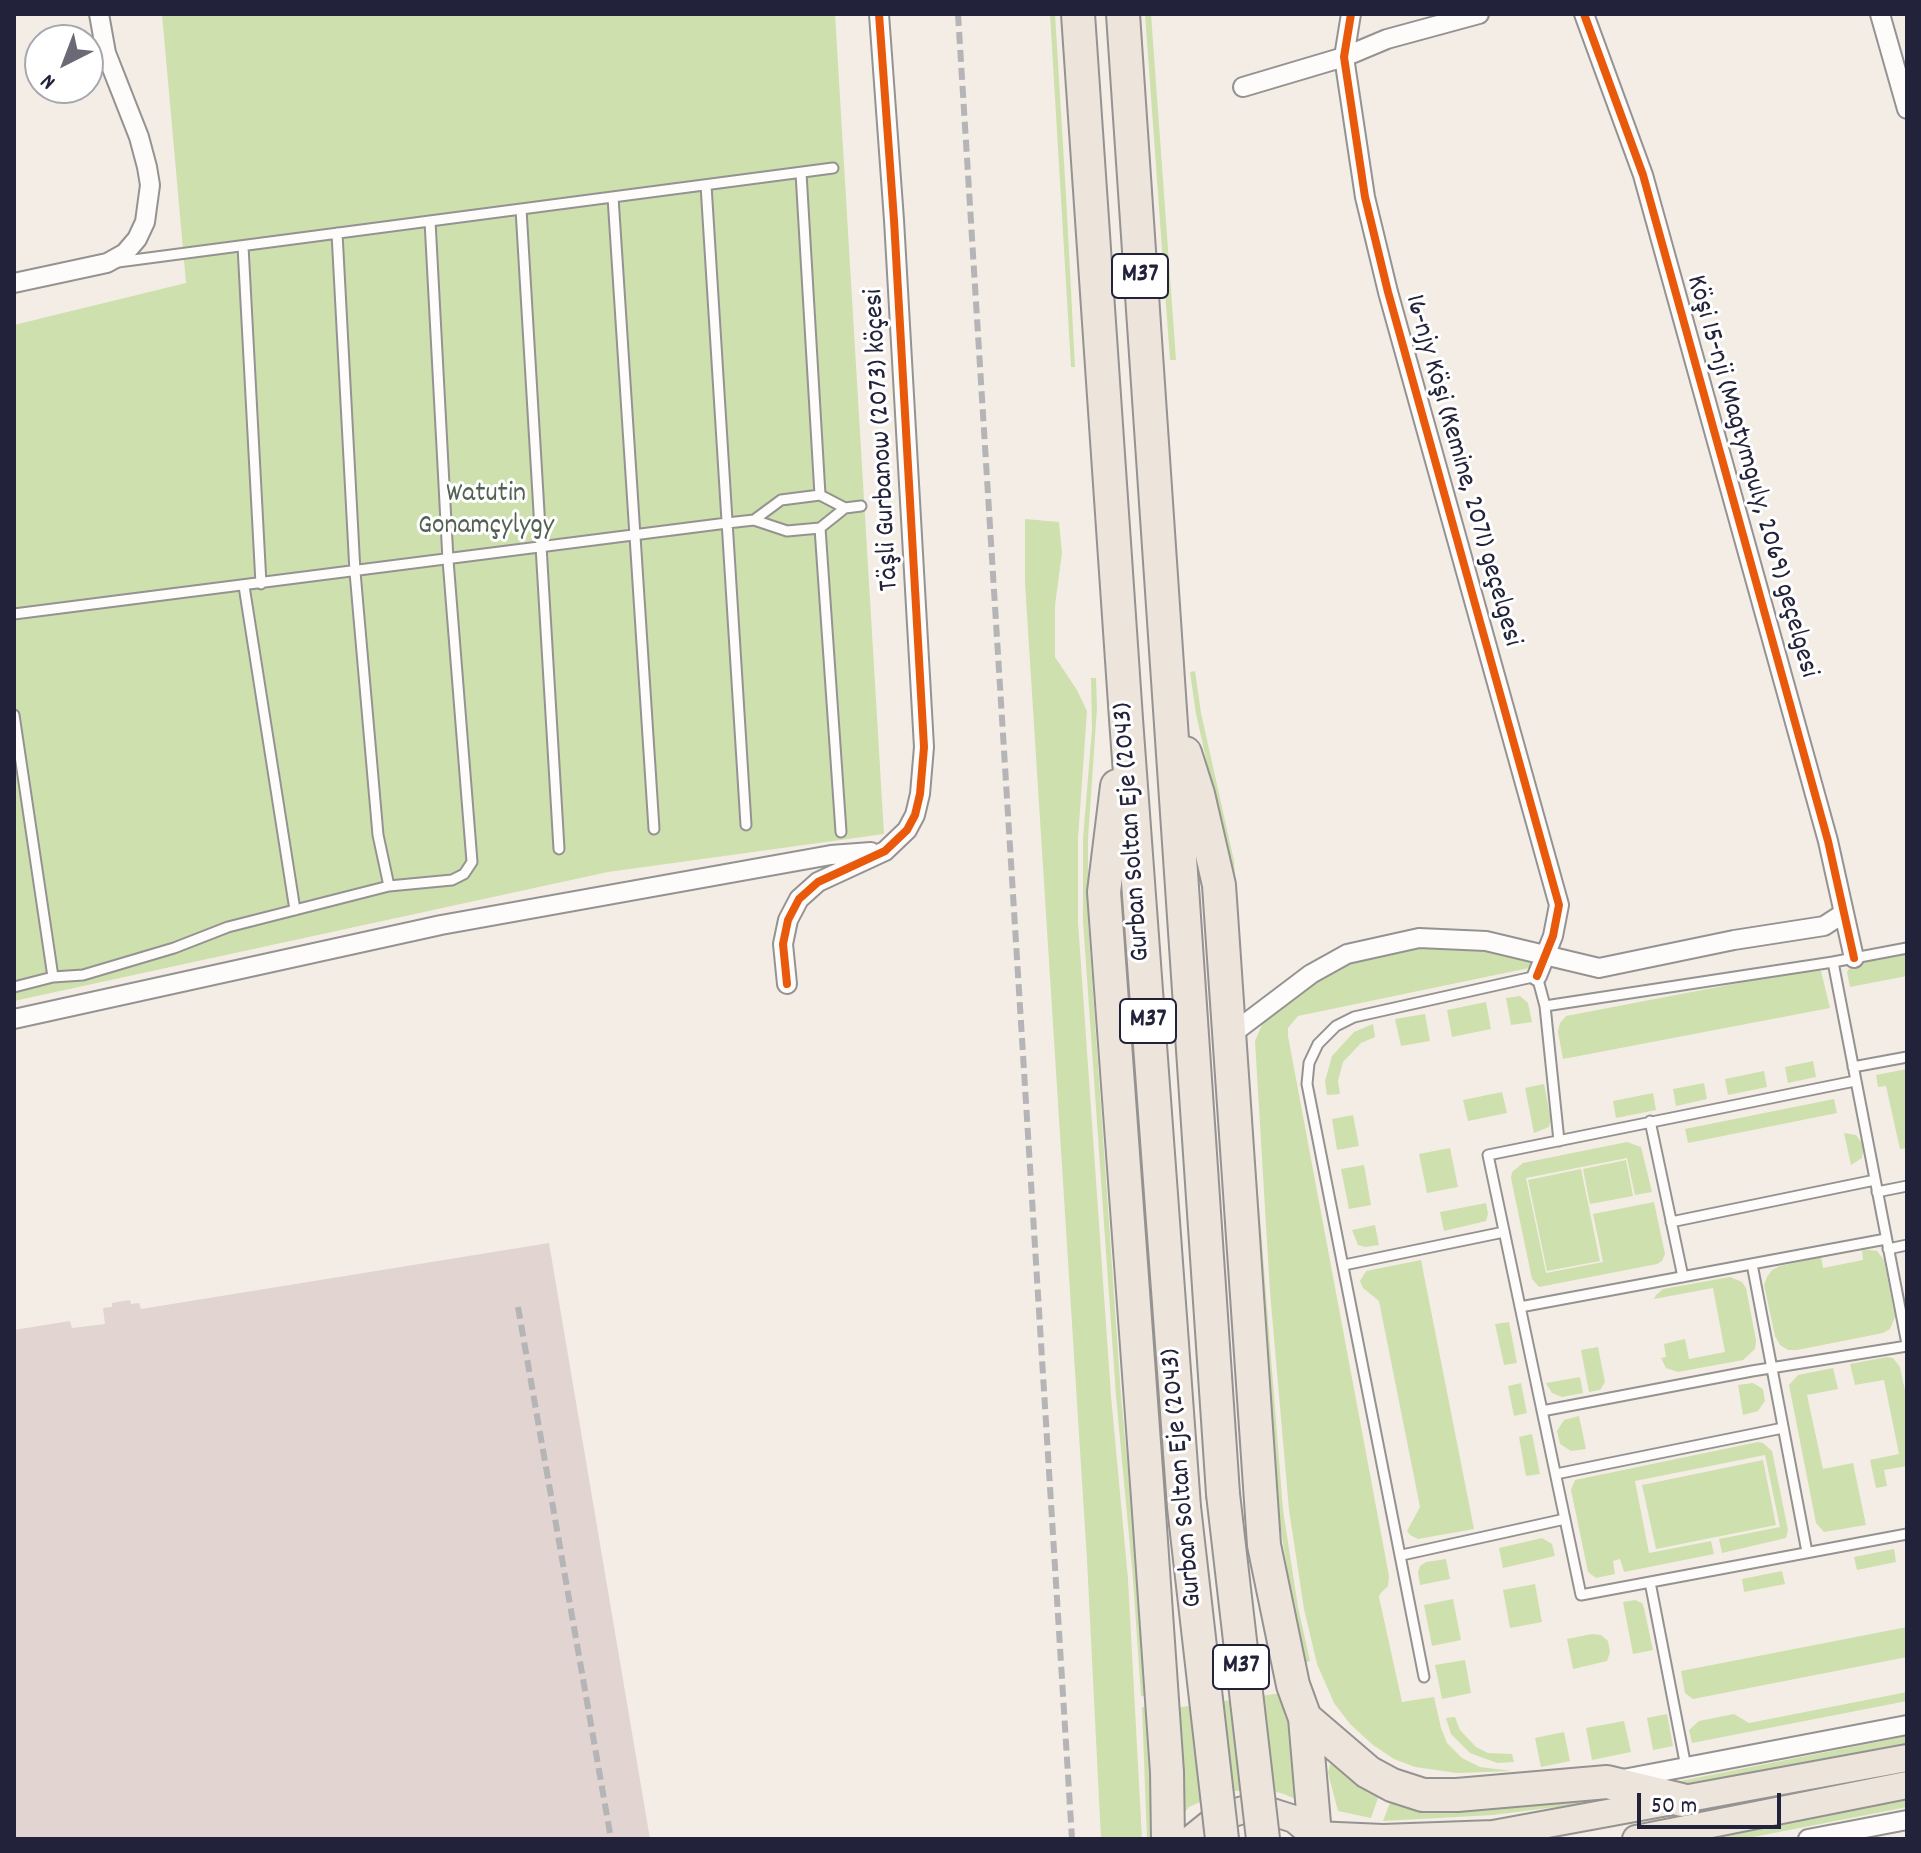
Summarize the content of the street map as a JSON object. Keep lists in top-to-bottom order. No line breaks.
{"streets":{"highway":["M37","Gurban Soltan Eje (2043)"],"street":["Täşli Gurbanow (2073) köçesi","16-njy Köşi (Kemine, 2071) geçelgesi","Köşi 15-nji (Magtymguly, 2069) geçelgesi"]},"parks":["Watutin Gonamçylygy"],"scale_bar":"50 m","north":"bottom left"}
